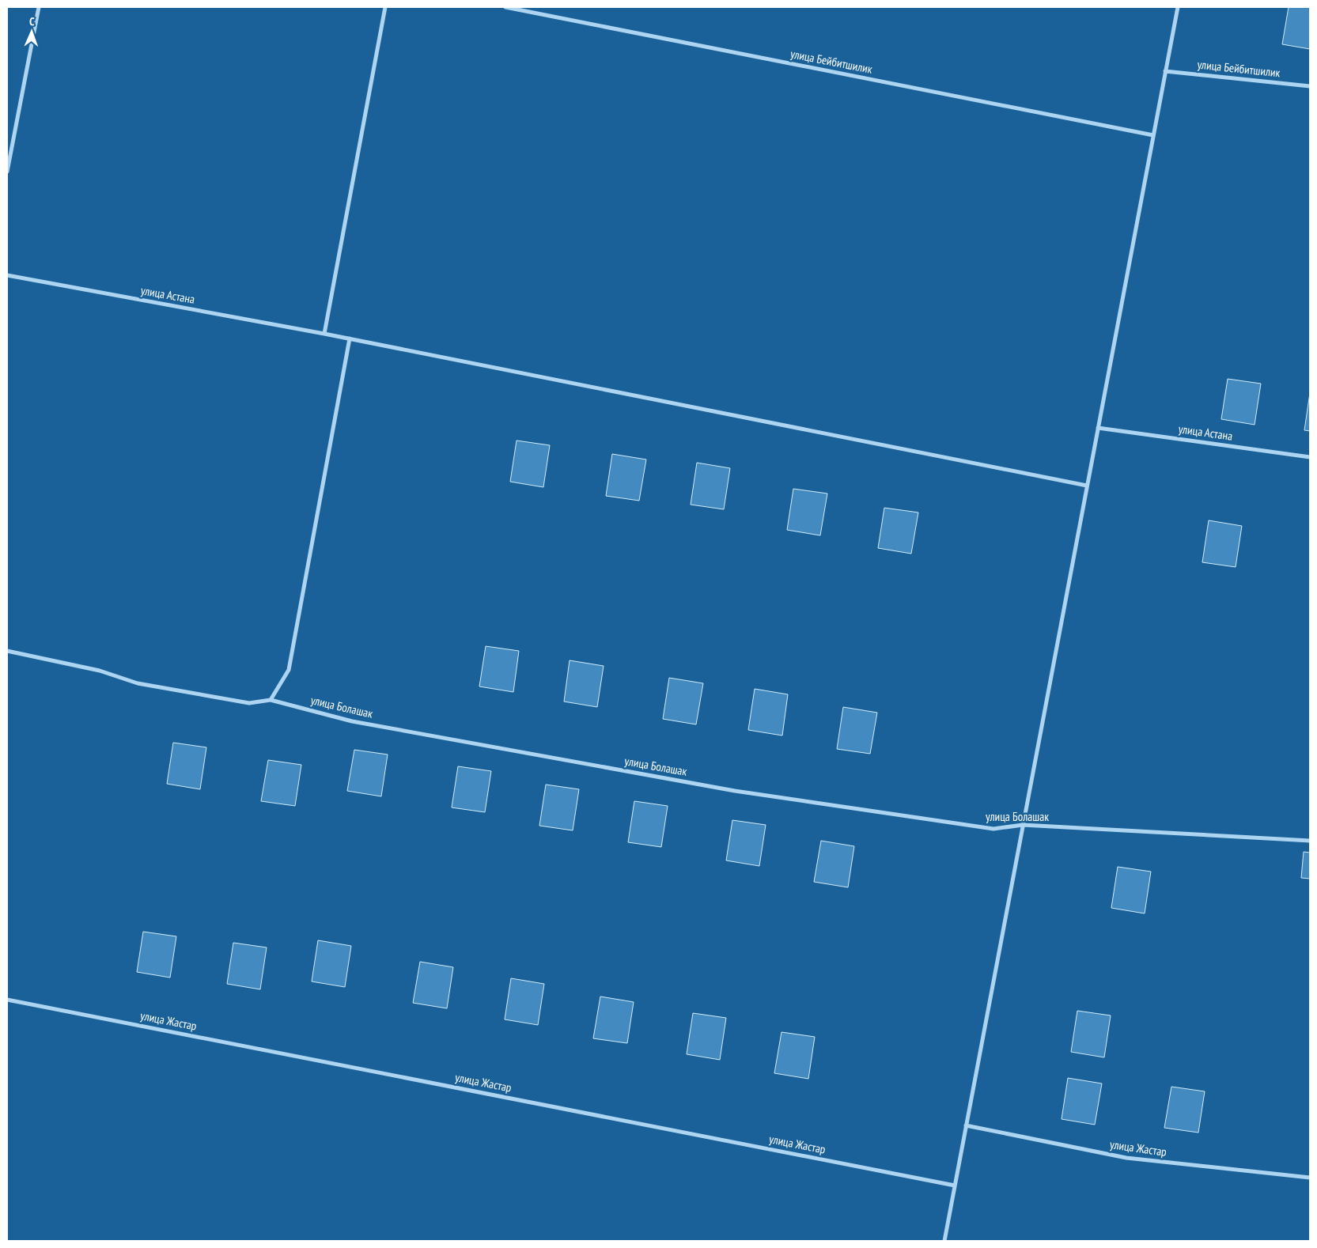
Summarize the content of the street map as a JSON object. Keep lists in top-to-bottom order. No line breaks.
{"streets":{"street":["улица Бейбитшилик","улица Астана","улица Болашак","улица Жастар"]},"north":"top"}
